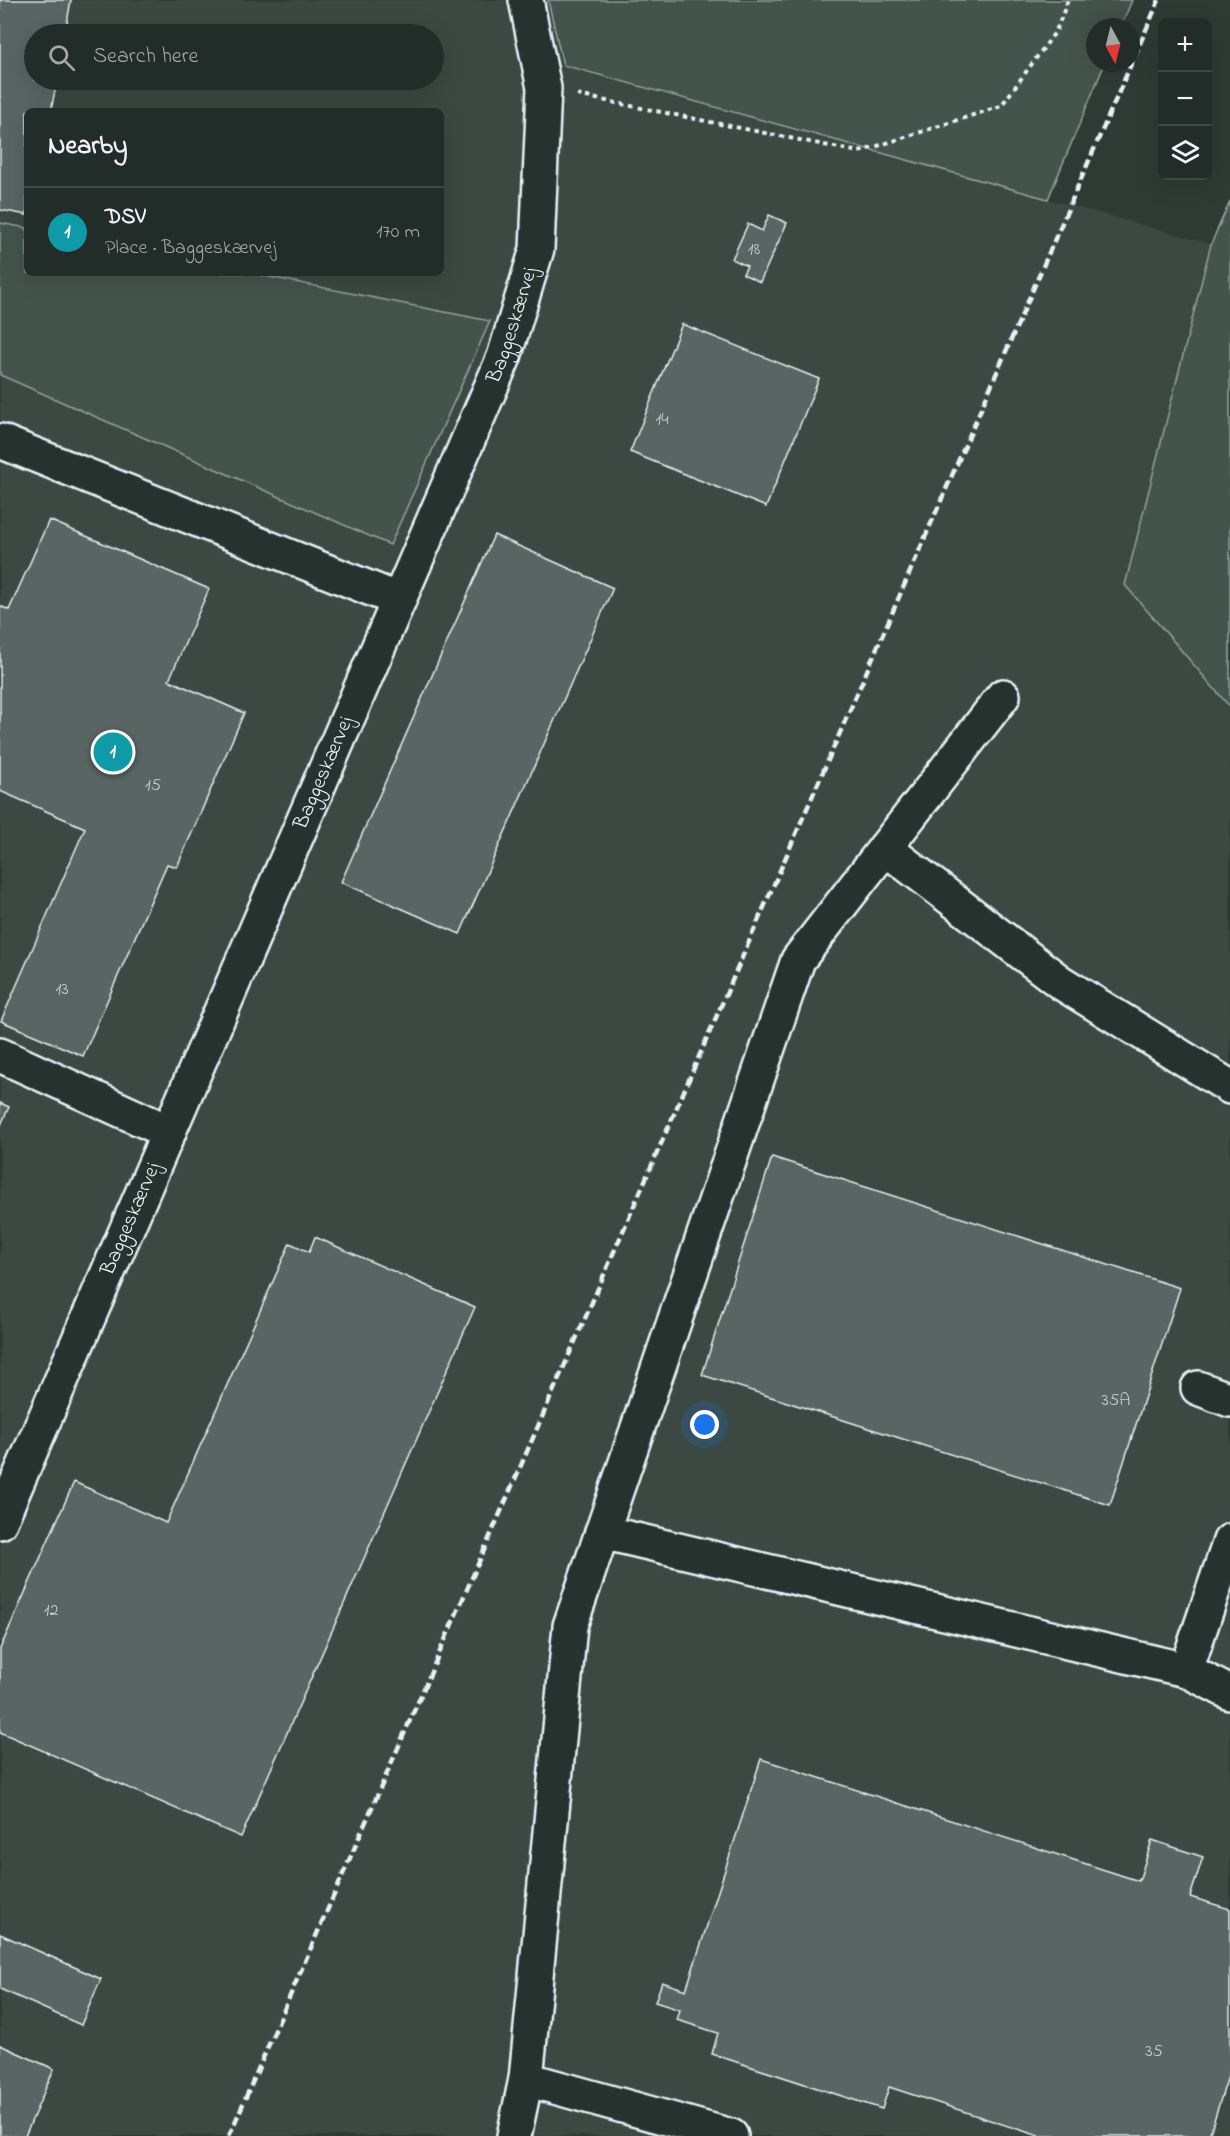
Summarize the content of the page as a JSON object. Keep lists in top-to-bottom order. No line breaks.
{"streets":{"street":["Baggeskærvej"]},"house_numbers":["18","14","15","13","35A","12","35"],"north":"bottom","page":{"map_buttons":["+","−"],"search":"Search here","heading":"Nearby","list":[{"mark":"1","name":"DSV","note":"Place · Baggeskærvej","value":"170 m"}],"pins":"1"}}
